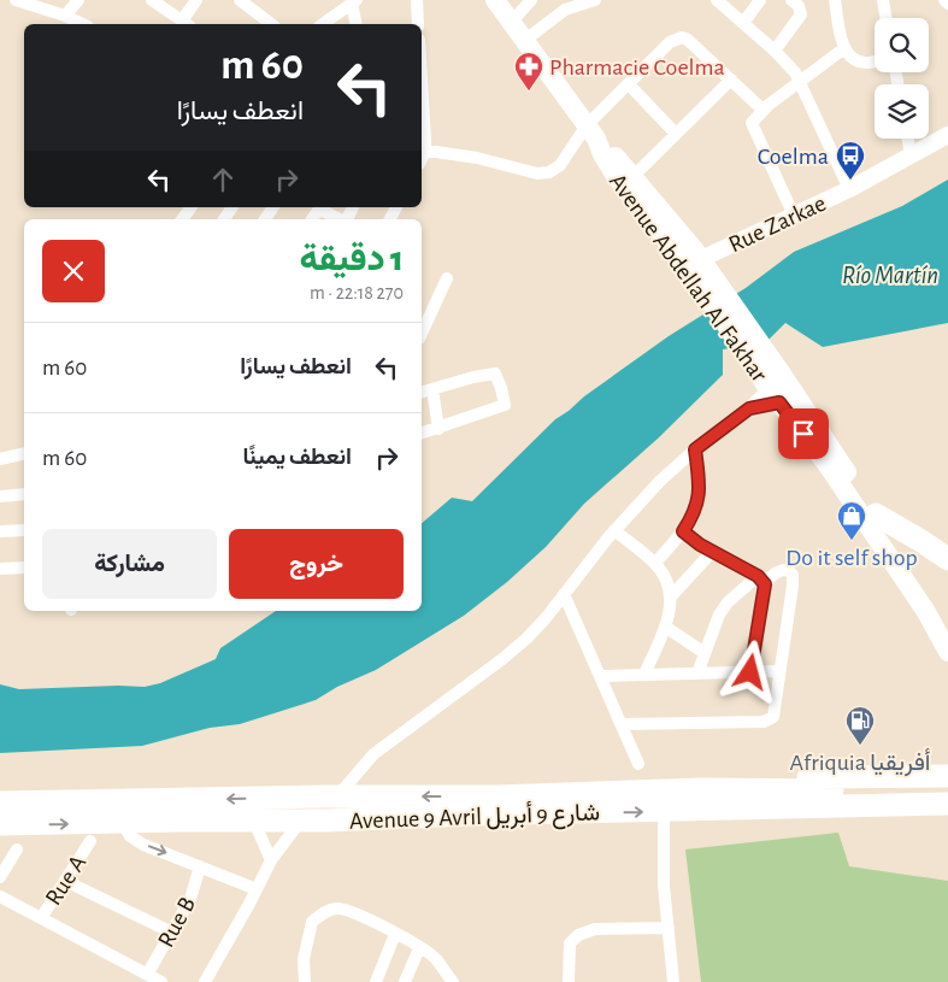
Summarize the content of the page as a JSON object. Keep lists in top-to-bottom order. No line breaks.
{"streets":{"highway":["Avenue 9 Avril شارع 9 أبريل"],"main road":["Avenue Abdellah Al Fakhar"],"street":["Rue Zarkae","Rue A","Rue B"]},"crossings":[["Rue Zarkae","Avenue Abdellah Al Fakhar"]],"water":["Río Martín"],"places":{"pharmacy":["Pharmacie Coelma"],"bus stop":["Coelma"],"shop":["Do it self shop"],"fuel station":["Afriquia أفريقيا"]},"page":{"turn":["60 m","انعطف يسارًا"],"heading":["1 دقيقة","270 m · 22:18"],"list":[{"name":"انعطف يسارًا","value":"60 m"},{"name":"انعطف يمينًا","value":"60 m"}],"buttons":["خروج","مشاركة"]}}
